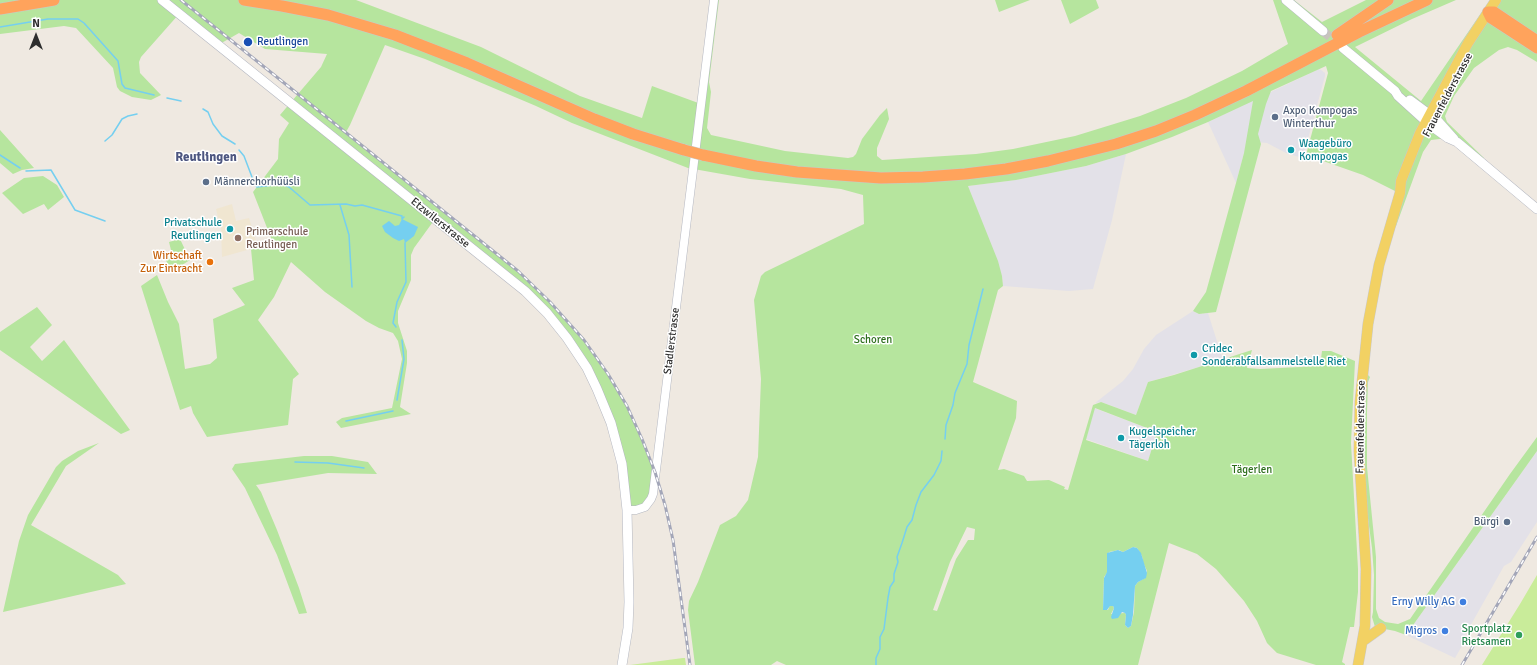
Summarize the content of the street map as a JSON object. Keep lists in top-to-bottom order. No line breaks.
{"streets":{"main road":["Frauenfelderstrasse","Etzwilerstrasse"],"street":["Stadlerstrasse"]},"crossings":[["Etzwilerstrasse","Stadlerstrasse"]],"districts":["Reutlingen"],"parks":["Schoren","Tägerlen"],"places":["Reutlingen","Axpo Kompogas Winterthur","Waagebüro Kompogas","Männerchorhüüsli","Privatschule Reutlingen","Primarschule Reutlingen","Wirtschaft Zur Eintracht","Cridec Sonderabfallsammelstelle Riet","Kugelspeicher Tägerloh","Bürgi","Erny Willy AG","Migros","Sportplatz Rietsamen"],"north":"top"}
